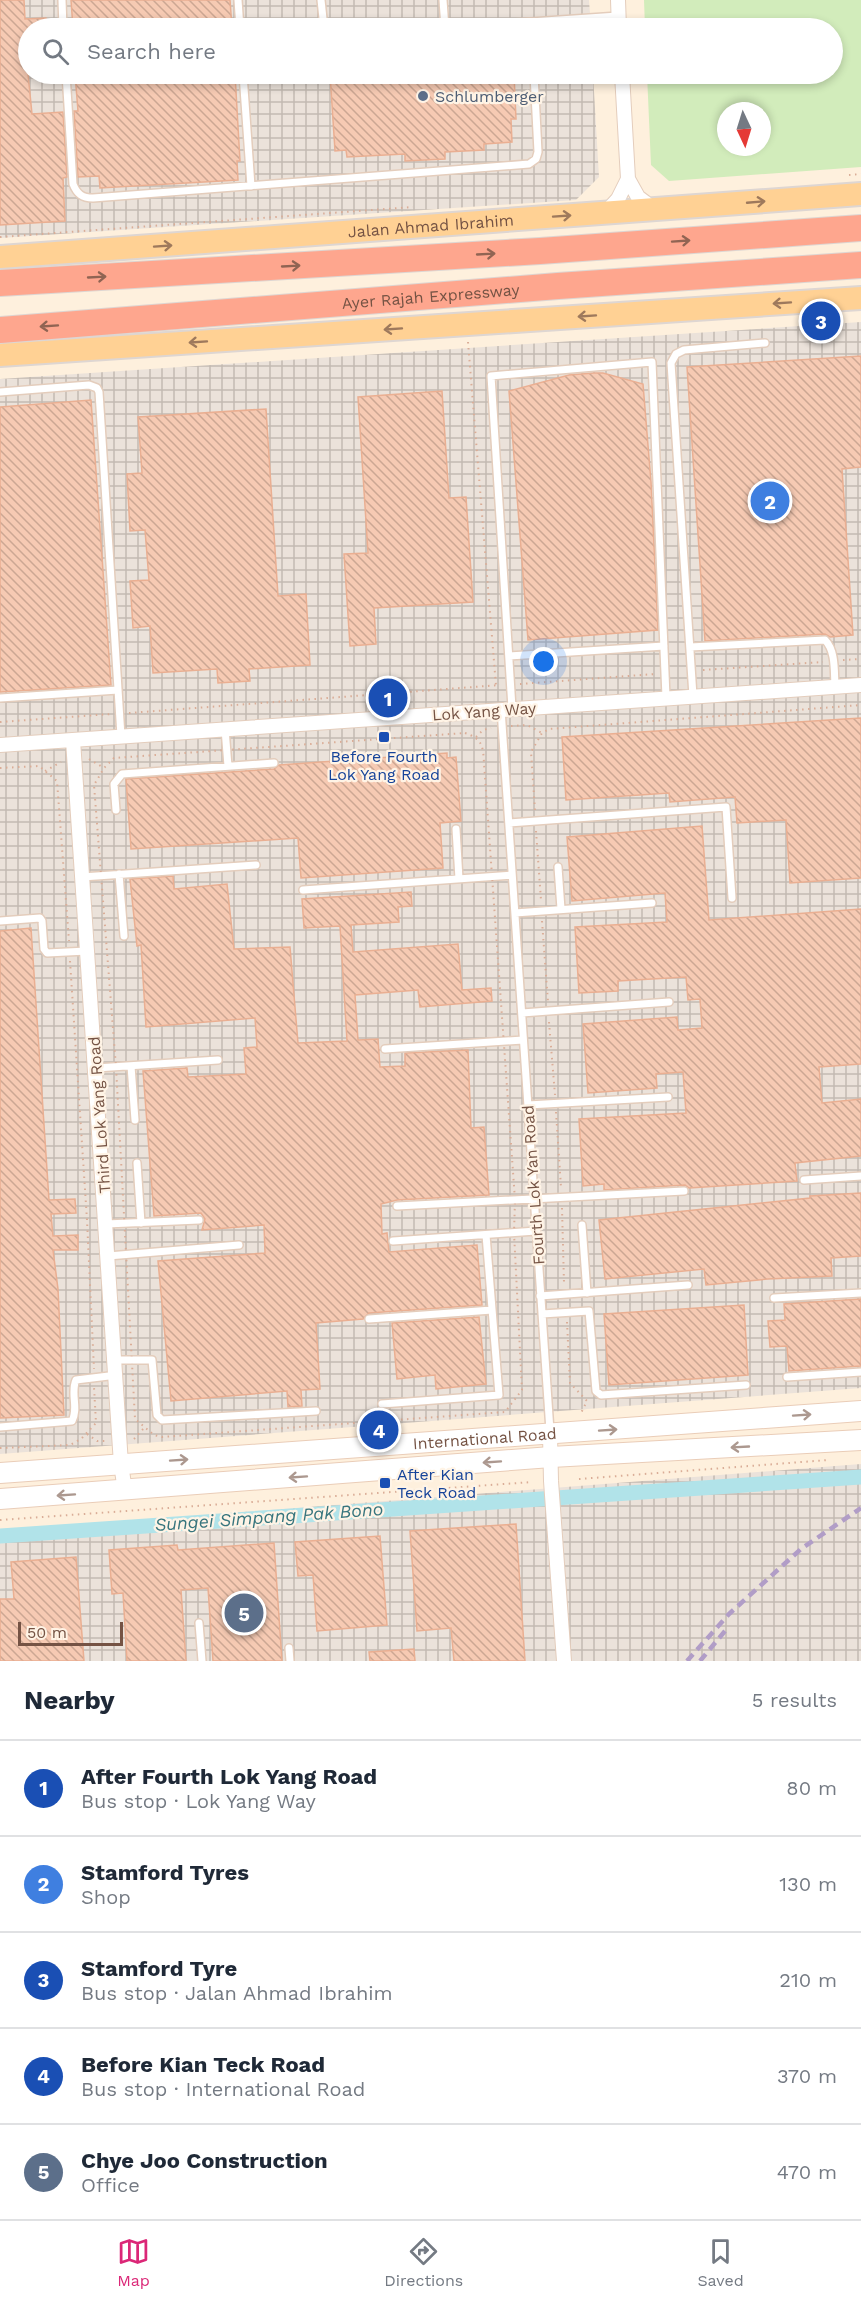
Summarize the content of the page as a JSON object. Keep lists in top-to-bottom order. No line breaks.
{"streets":{"highway":["Ayer Rajah Expressway"],"main road":["Jalan Ahmad Ibrahim","International Road"],"street":["Lok Yang Way","Third Lok Yang Road","Fourth Lok Yan Road"]},"crossings":[["Lok Yang Way","Third Lok Yang Road"],["Lok Yang Way","Fourth Lok Yan Road"],["Third Lok Yang Road","International Road"],["Fourth Lok Yan Road","International Road"]],"water":["Sungei Simpang Pak Bono"],"places":{"other":["Schlumberger"],"transit":["Before Fourth Lok Yang Road","After Kian Teck Road"]},"scale_bar":"50 m","north":"bottom","page":{"search":"Search here","pins":["3","2","1","4","5"],"scale":"50 m","heading":["Nearby","5 results"],"list":[{"mark":"1","name":"After Fourth Lok Yang Road","note":"Bus stop · Lok Yang Way","value":"80 m"},{"mark":"2","name":"Stamford Tyres","note":"Shop","value":"130 m"},{"mark":"3","name":"Stamford Tyre","note":"Bus stop · Jalan Ahmad Ibrahim","value":"210 m"},{"mark":"4","name":"Before Kian Teck Road","note":"Bus stop · International Road","value":"370 m"},{"mark":"5","name":"Chye Joo Construction","note":"Office","value":"470 m"}],"nav":["Map","Directions","Saved"]}}
